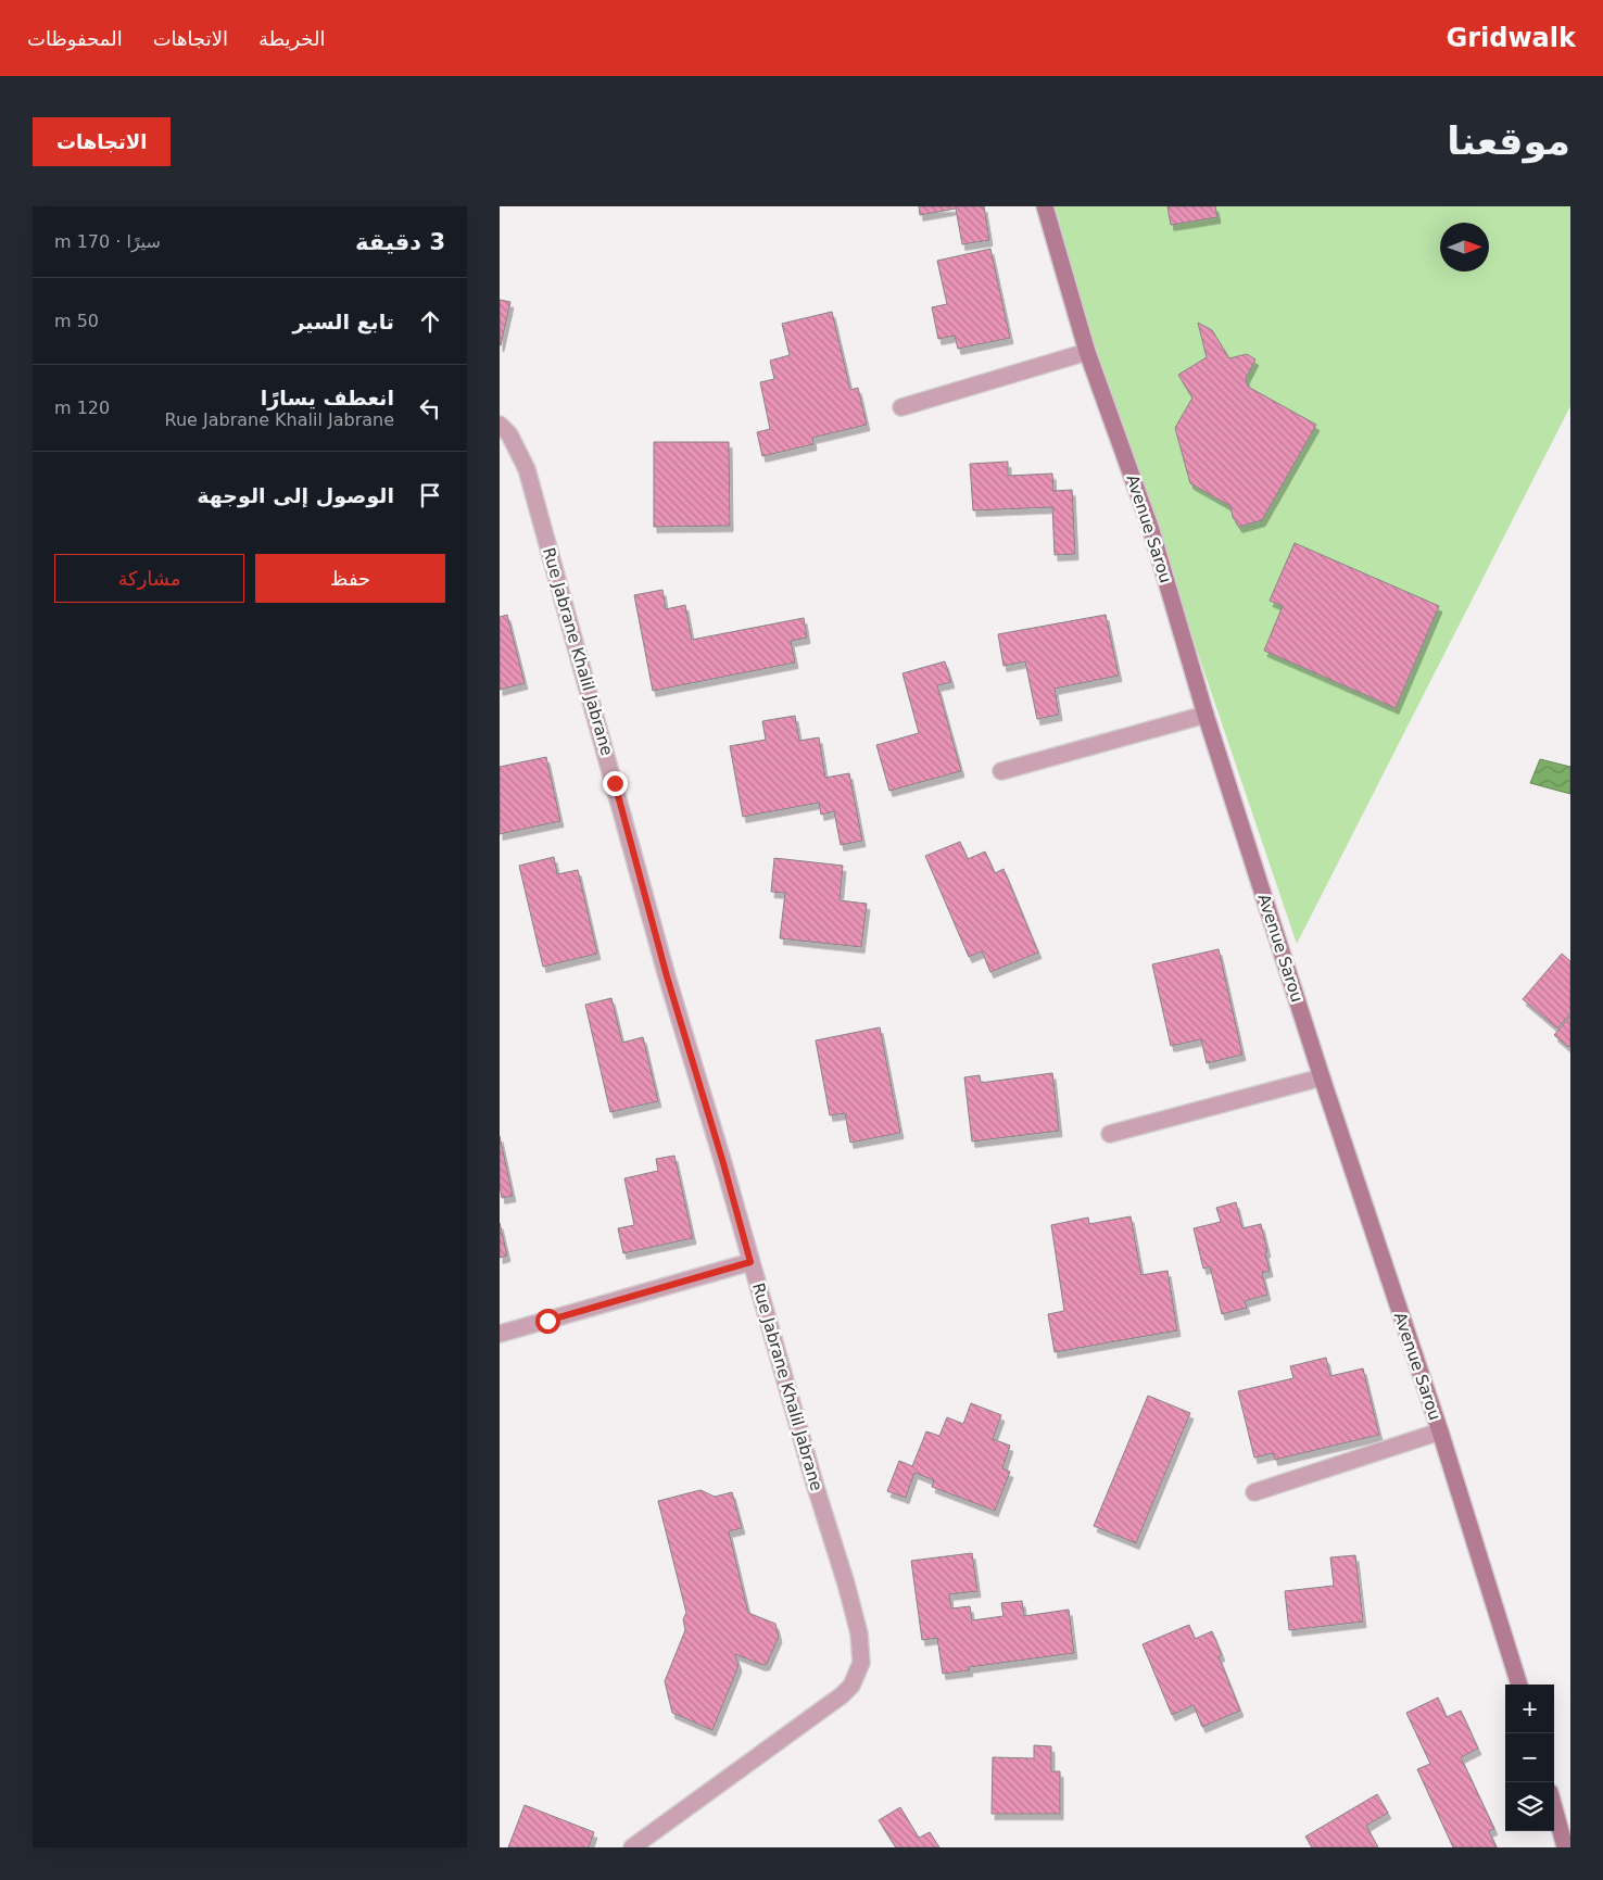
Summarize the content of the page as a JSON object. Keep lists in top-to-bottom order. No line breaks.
{"streets":{"street":["Avenue Sarou","Rue Jabrane Khalil Jabrane"]},"north":"right","page":{"header":"Gridwalk","nav":["الخريطة","الاتجاهات","المحفوظات"],"buttons":["الاتجاهات",["حفظ","مشاركة"]],"title":"موقعنا","heading":["3 دقيقة","سيرًا · 170 m"],"list":[["تابع السير","50 m"],["انعطف يسارًا","Rue Jabrane Khalil Jabrane","120 m"],"الوصول إلى الوجهة"],"map_buttons":["+","−"]}}
